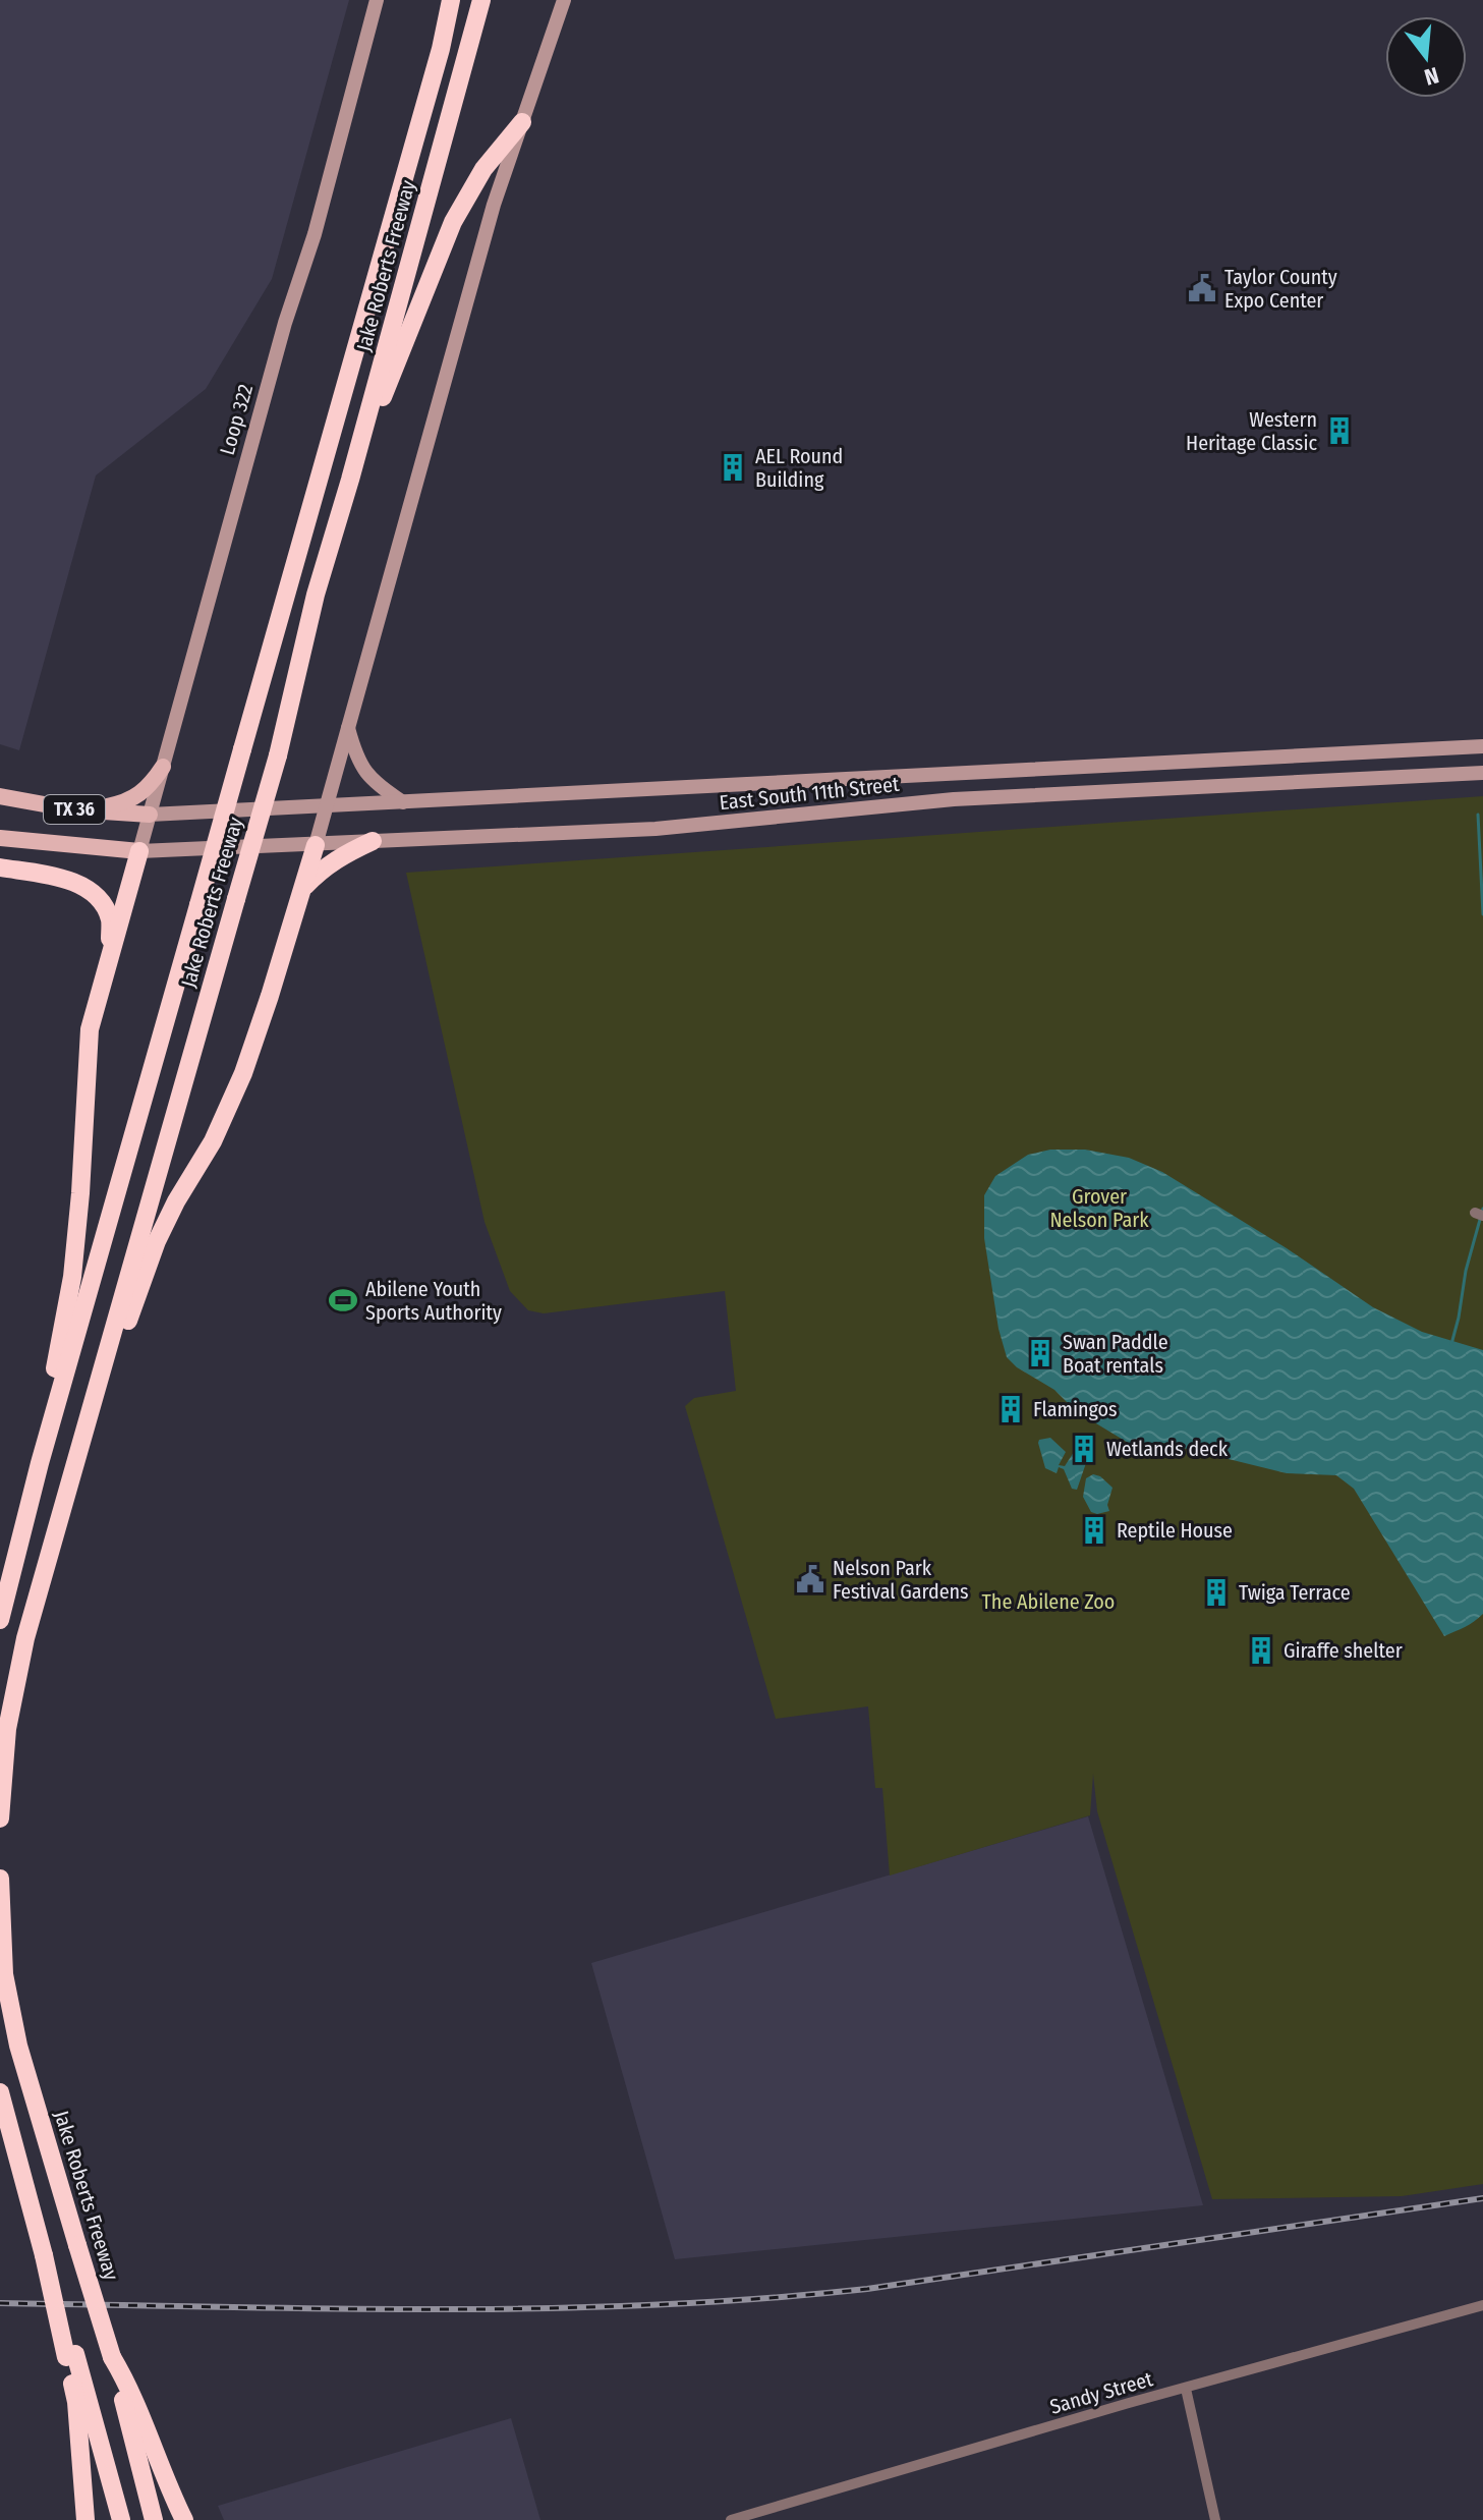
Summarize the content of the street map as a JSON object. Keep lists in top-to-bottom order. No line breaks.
{"streets":{"highway":["Jake Roberts Freeway"],"main road":["Loop 322","East South 11th Street","TX 36"],"street":["Sandy Street"]},"crossings":[["Loop 322","East South 11th Street"],["Loop 322","TX 36"],["East South 11th Street","TX 36"]],"parks":["Grover Nelson Park","The Abilene Zoo"],"places":{"public building":["Taylor County Expo Center","Nelson Park Festival Gardens"],"building":["Western Heritage Classic","AEL Round Building","Swan Paddle Boat rentals","Flamingos","Wetlands deck","Reptile House","Twiga Terrace","Giraffe shelter"],"sports":["Abilene Youth Sports Authority"]},"north":"bottom"}
